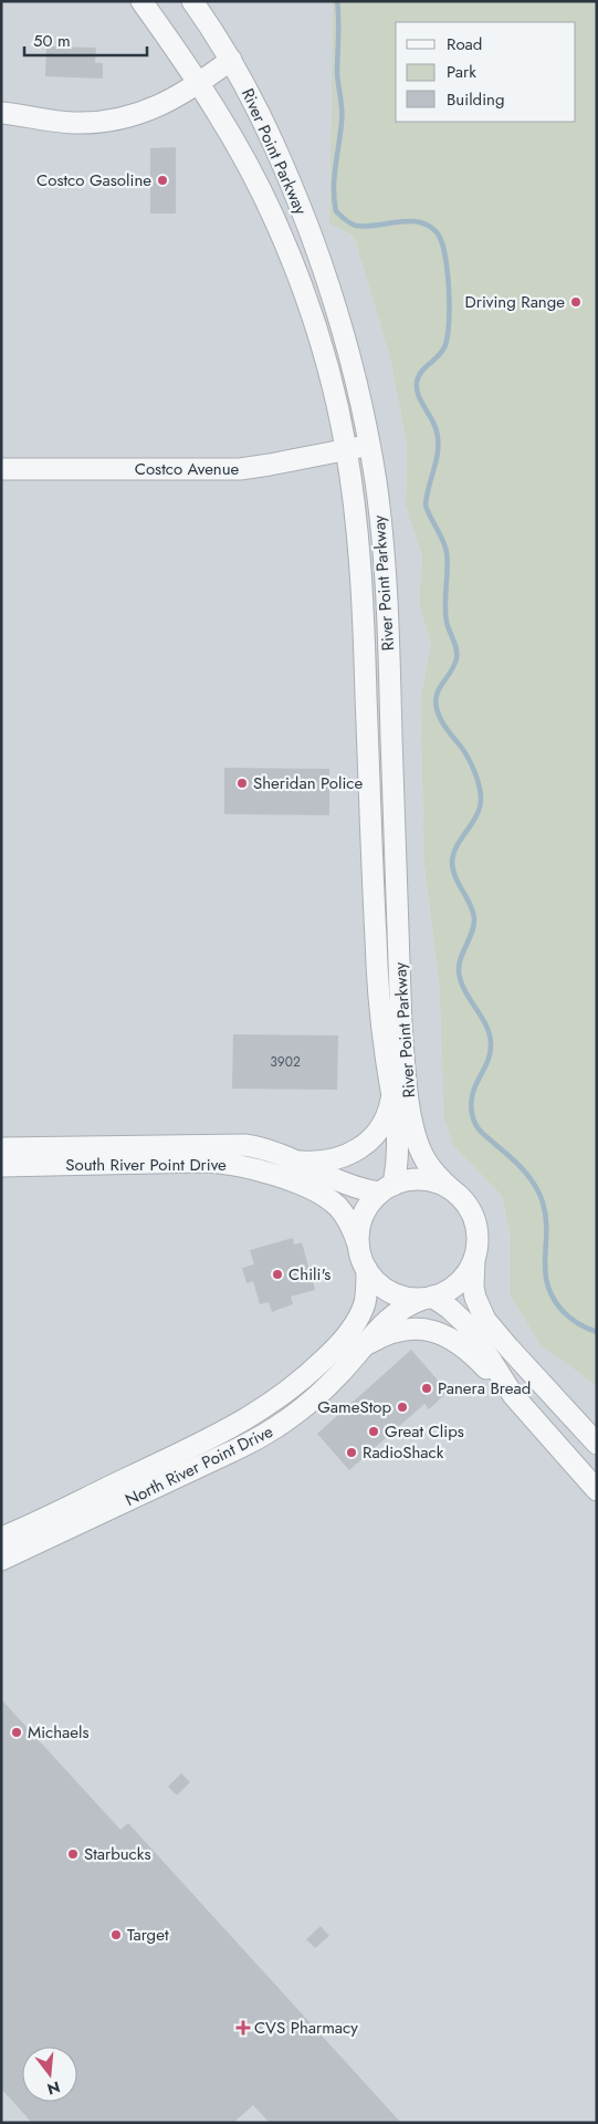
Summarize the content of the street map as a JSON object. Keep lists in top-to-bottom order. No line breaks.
{"streets":{"street":["River Point Parkway","Costco Avenue","South River Point Drive","North River Point Drive"]},"crossings":[["River Point Parkway","Costco Avenue"],["River Point Parkway","South River Point Drive"],["River Point Parkway","North River Point Drive"],["South River Point Drive","North River Point Drive"]],"places":{"other":["Costco Gasoline","Driving Range","Sheridan Police","Chili's","Panera Bread","GameStop","Great Clips","RadioShack","Michaels","Starbucks","Target"],"health":["CVS Pharmacy"]},"house_numbers":["3902"],"legend":["Road","Park","Building"],"scale_bar":"50 m","north":"bottom"}
